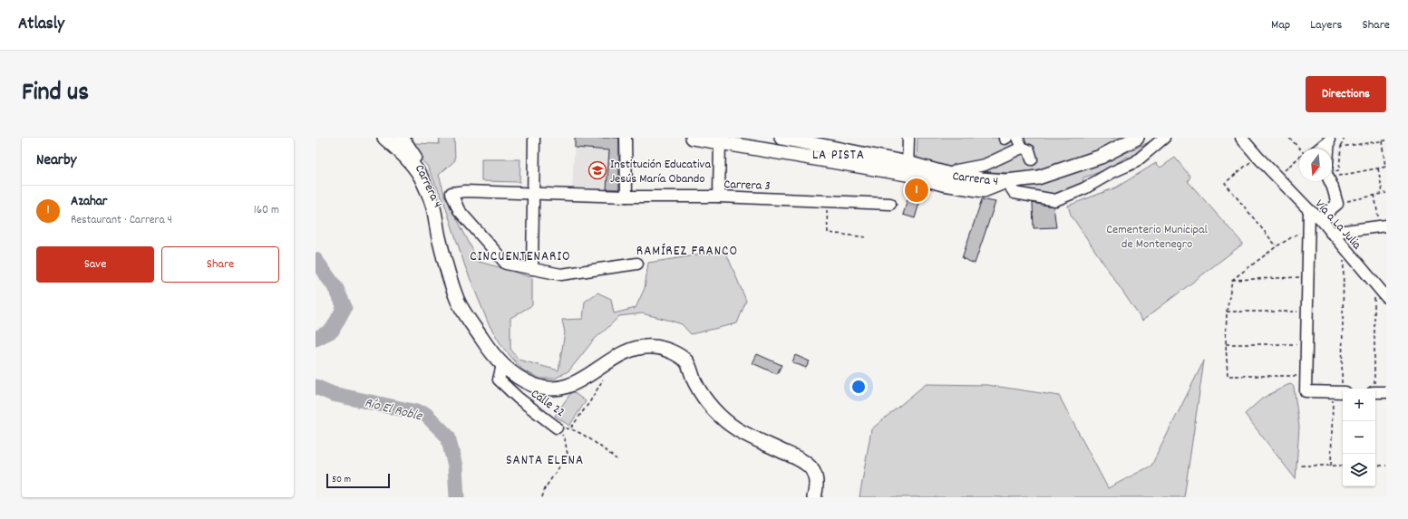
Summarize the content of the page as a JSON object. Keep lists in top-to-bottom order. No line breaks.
{"streets":{"main road":["Carrera 4"],"street":["Carrera 3","Vía a La Julia","Calle 22"]},"crossings":[["Carrera 4","Calle 22"]],"districts":["LA PISTA","RAMÍREZ FRANCO","CINCUENTENARIO","SANTA ELENA"],"water":["Río El Roble"],"parks":["Cementerio Municipal de Montenegro"],"places":{"school or university":["Institución Educativa Jesús María Obando"]},"scale_bar":"50 m","north":"bottom","page":{"header":"Atlasly","nav":["Map","Layers","Share"],"title":"Find us","buttons":["Directions",["Save","Share"]],"heading":"Nearby","pins":"1","list":[{"mark":"1","name":"Azahar","note":"Restaurant · Carrera 4","value":"160 m"}],"map_buttons":["+","−"],"scale":"50 m"}}
